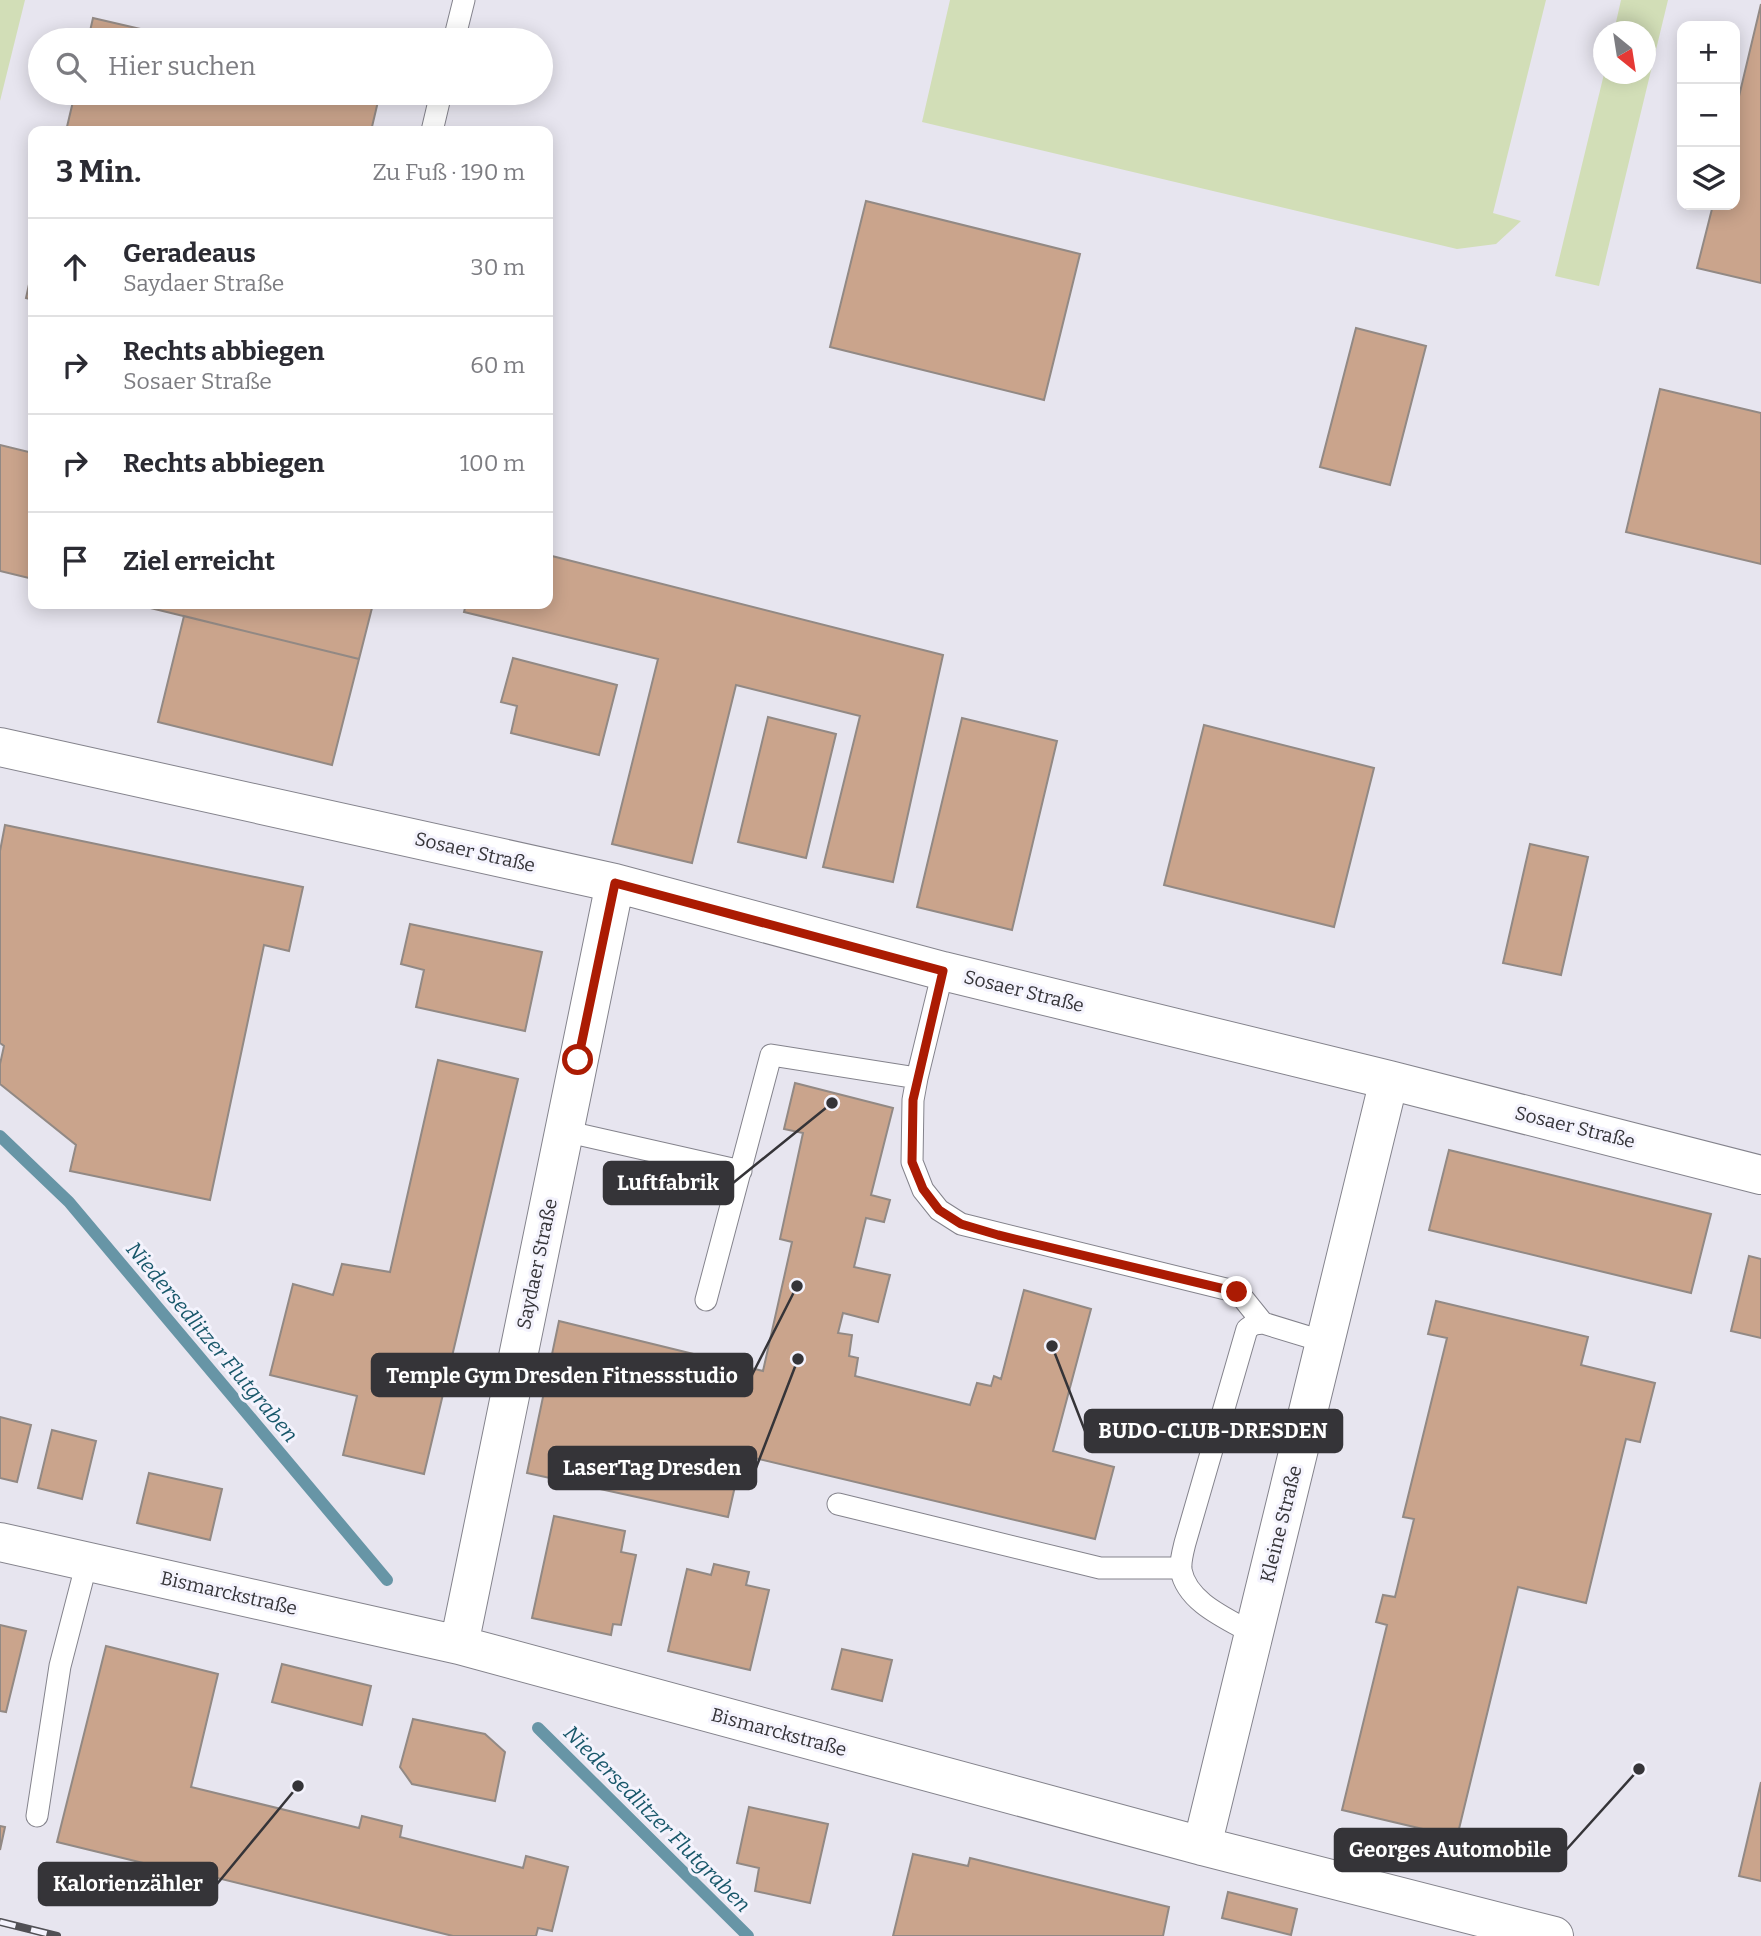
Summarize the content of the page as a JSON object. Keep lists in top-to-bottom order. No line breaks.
{"streets":{"street":["Sosaer Straße","Saydaer Straße","Kleine Straße","Bismarckstraße"]},"crossings":[["Sosaer Straße","Saydaer Straße"],["Sosaer Straße","Kleine Straße"],["Saydaer Straße","Bismarckstraße"],["Kleine Straße","Bismarckstraße"]],"water":["Niedersedlitzer Flutgraben"],"places":["Luftfabrik","Temple Gym Dresden Fitnessstudio","BUDO-CLUB-DRESDEN","LaserTag Dresden","Georges Automobile","Kalorienzähler"],"north":"bottom right","page":{"map_buttons":["+","−"],"search":"Hier suchen","heading":["3 Min.","Zu Fuß · 190 m"],"list":[["Geradeaus","Saydaer Straße","30 m"],["Rechts abbiegen","Sosaer Straße","60 m"],["Rechts abbiegen","100 m"],"Ziel erreicht"]}}
